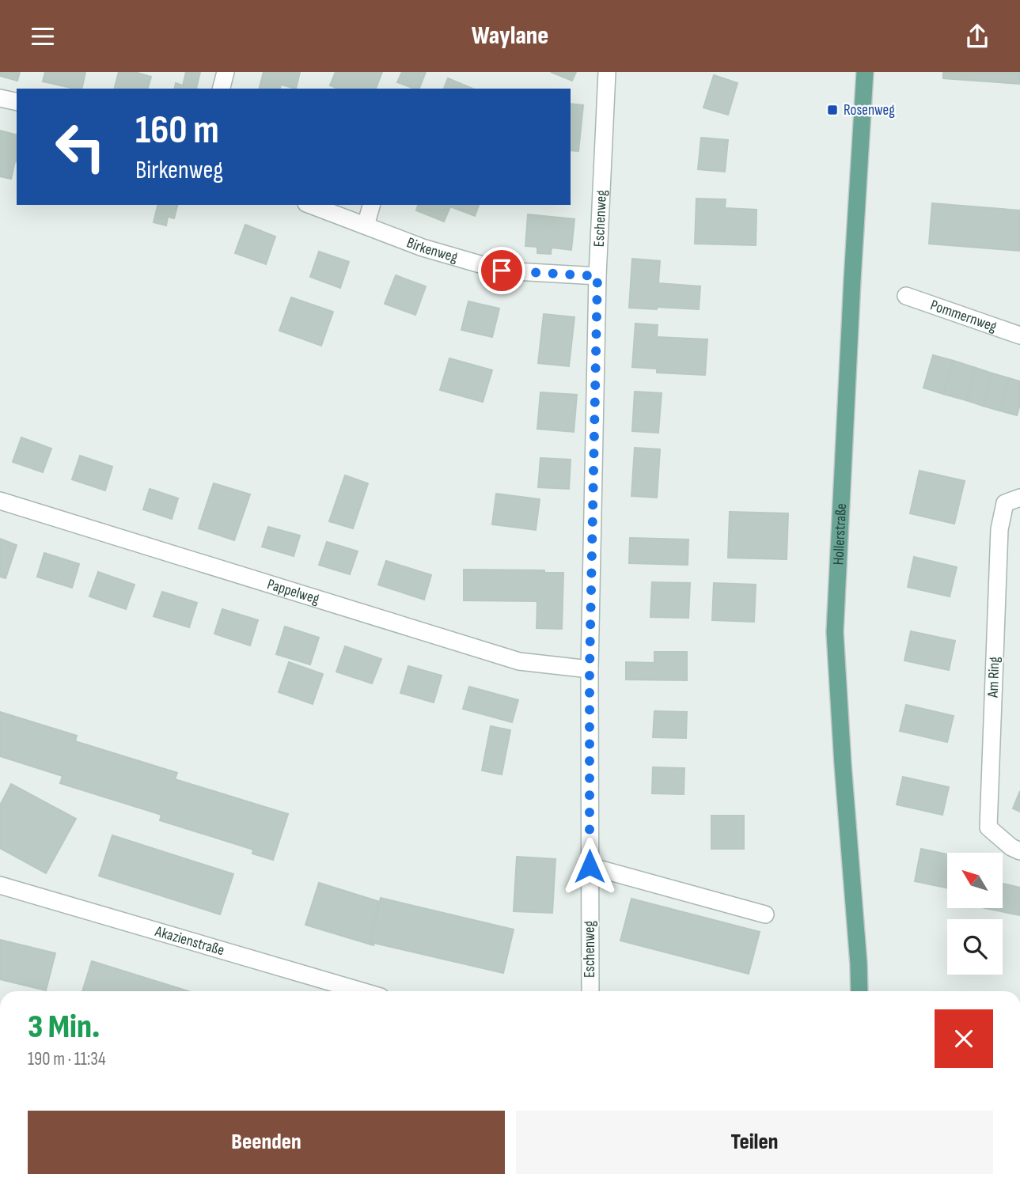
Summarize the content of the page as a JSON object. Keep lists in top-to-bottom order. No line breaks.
{"streets":{"main road":["Hollerstraße"],"street":["Eschenweg","Birkenweg","Pommernweg","Pappelweg","Am Ring","Akazienstraße"]},"crossings":[["Eschenweg","Birkenweg"],["Eschenweg","Pappelweg"]],"places":{"transit":["Rosenweg"]},"north":"top left","page":{"header":"Waylane","turn":["160 m","Birkenweg"],"heading":["3 Min.","190 m · 11:34"],"buttons":["Beenden","Teilen"]}}
